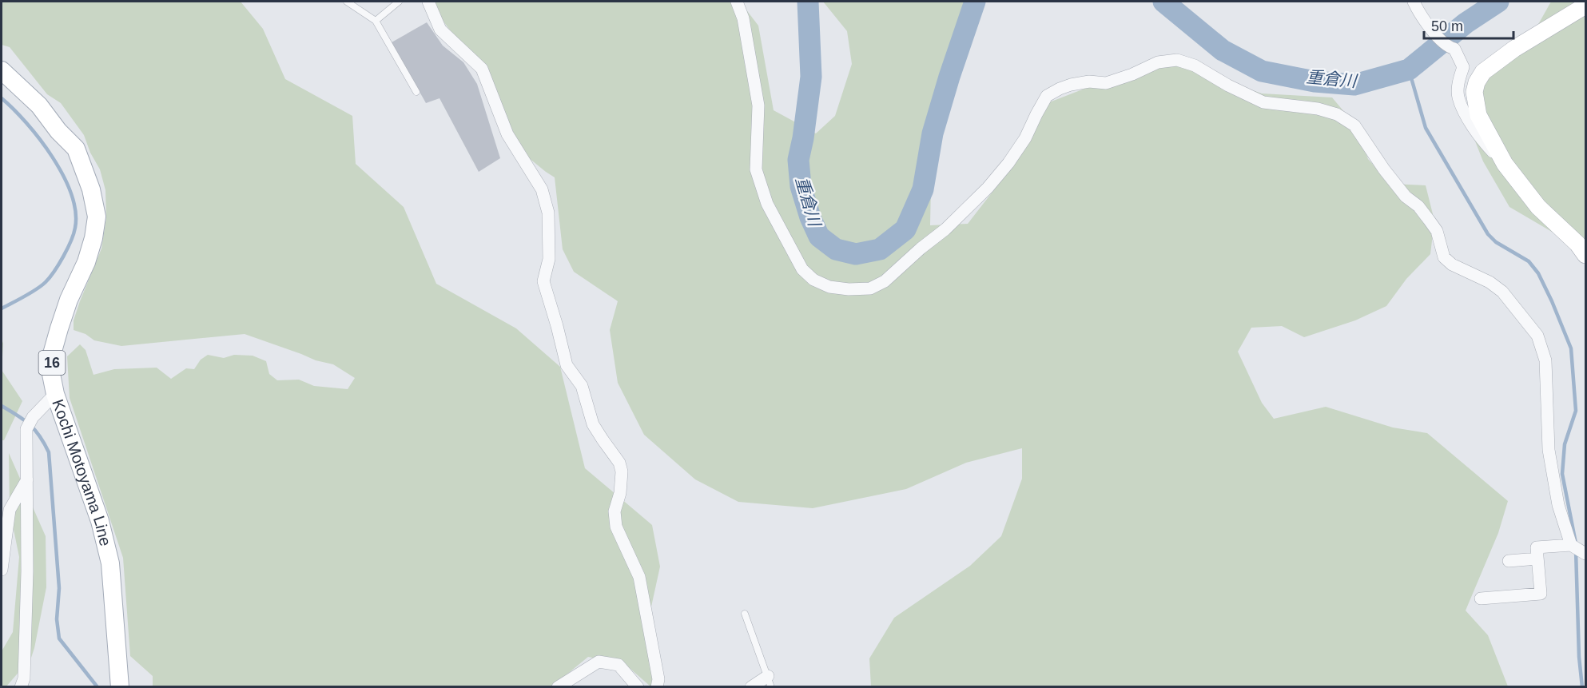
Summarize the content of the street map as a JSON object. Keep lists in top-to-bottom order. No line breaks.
{"streets":{"main road":["16","Kochi Motoyama Line"]},"water":["重倉川"],"scale_bar":"50 m"}
